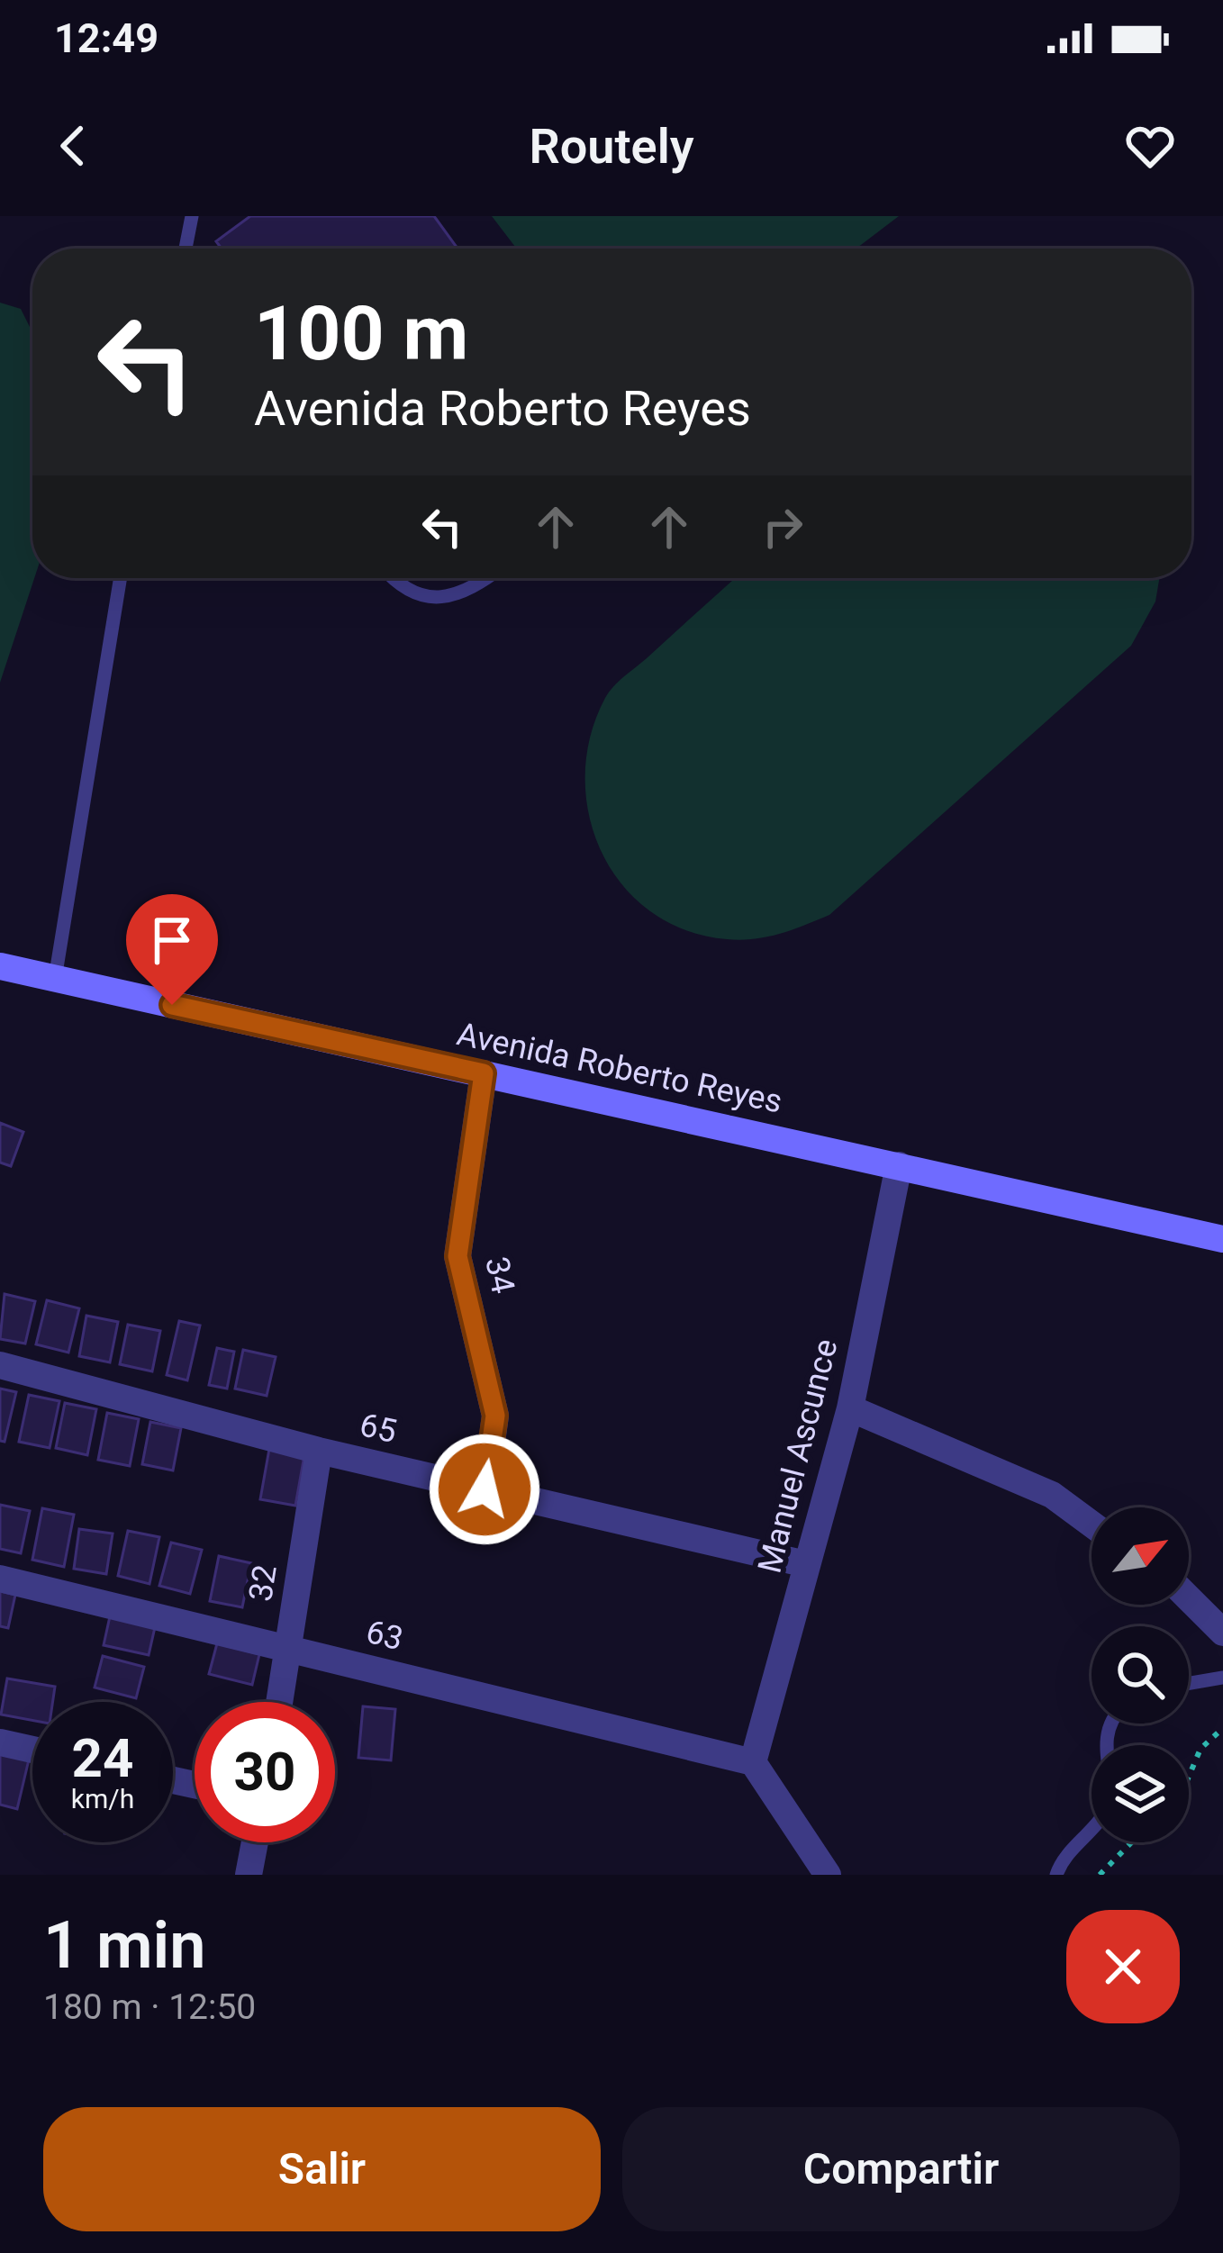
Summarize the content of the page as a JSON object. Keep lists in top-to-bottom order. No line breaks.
{"streets":{"main road":["Avenida Roberto Reyes"],"street":["34","65","Manuel Ascunce","32","63"]},"crossings":[["Avenida Roberto Reyes","34"],["Avenida Roberto Reyes","Manuel Ascunce"],["34","65"],["65","Manuel Ascunce"],["65","32"],["Manuel Ascunce","63"],["32","63"]],"north":"top right","page":{"status":"12:49","header":"Routely","turn":["100 m","Avenida Roberto Reyes"],"speed":"24 km/h","limit":"30","heading":["1 min","180 m · 12:50"],"buttons":["Salir","Compartir"]}}
